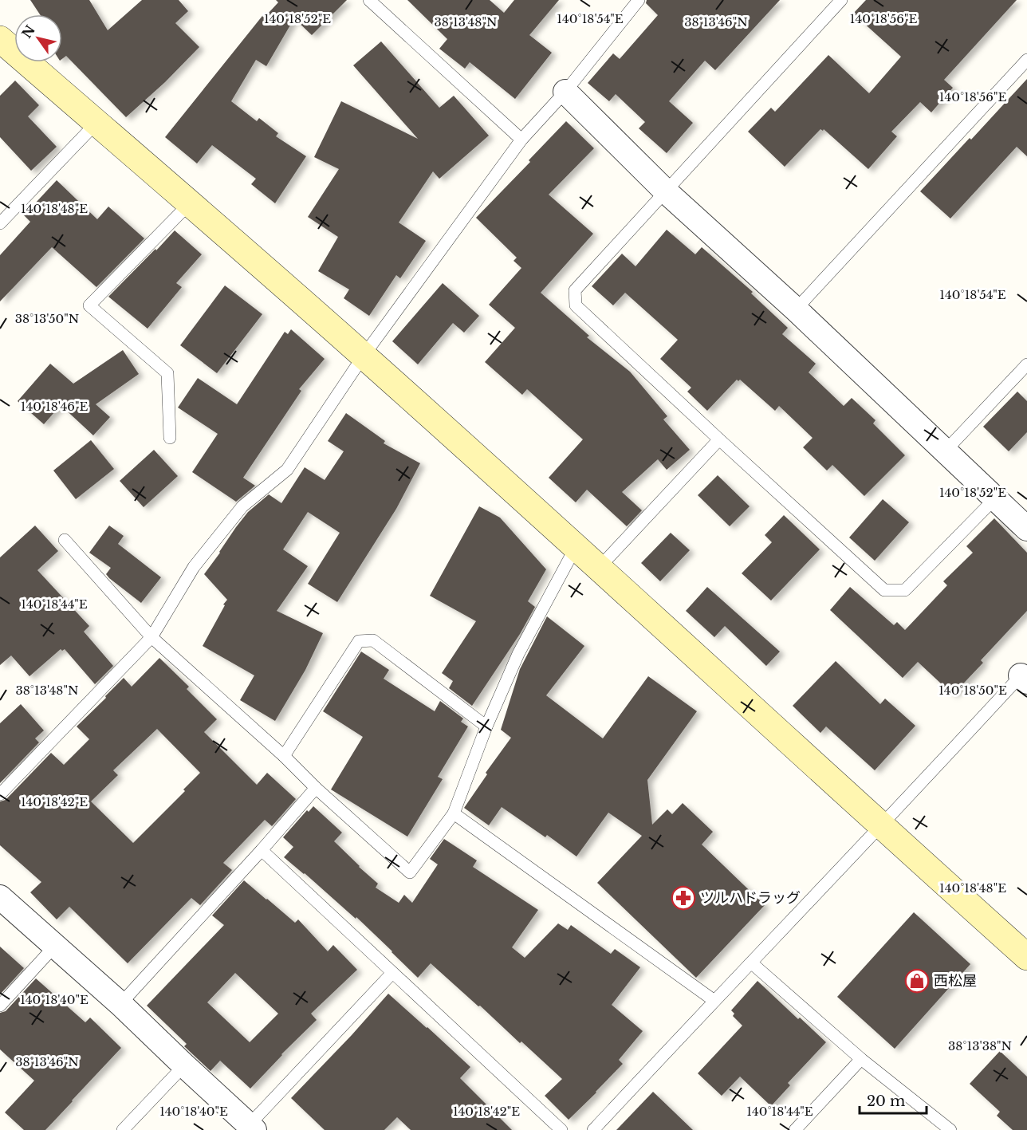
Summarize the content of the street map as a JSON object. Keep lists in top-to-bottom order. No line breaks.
{"places":{"pharmacy":["ツルハドラッグ"],"shop":["西松屋"]},"scale_bar":"20 m","north":"top left","coordinates":["140°18'52\"E","140°18'54\"E","140°18'56\"E","38°13'48\"N","38°13'46\"N","140°18'48\"E","38°13'50\"N","140°18'46\"E","140°18'44\"E","140°18'50\"E","140°18'42\"E","140°18'40\"E","38°13'38\"N"]}
